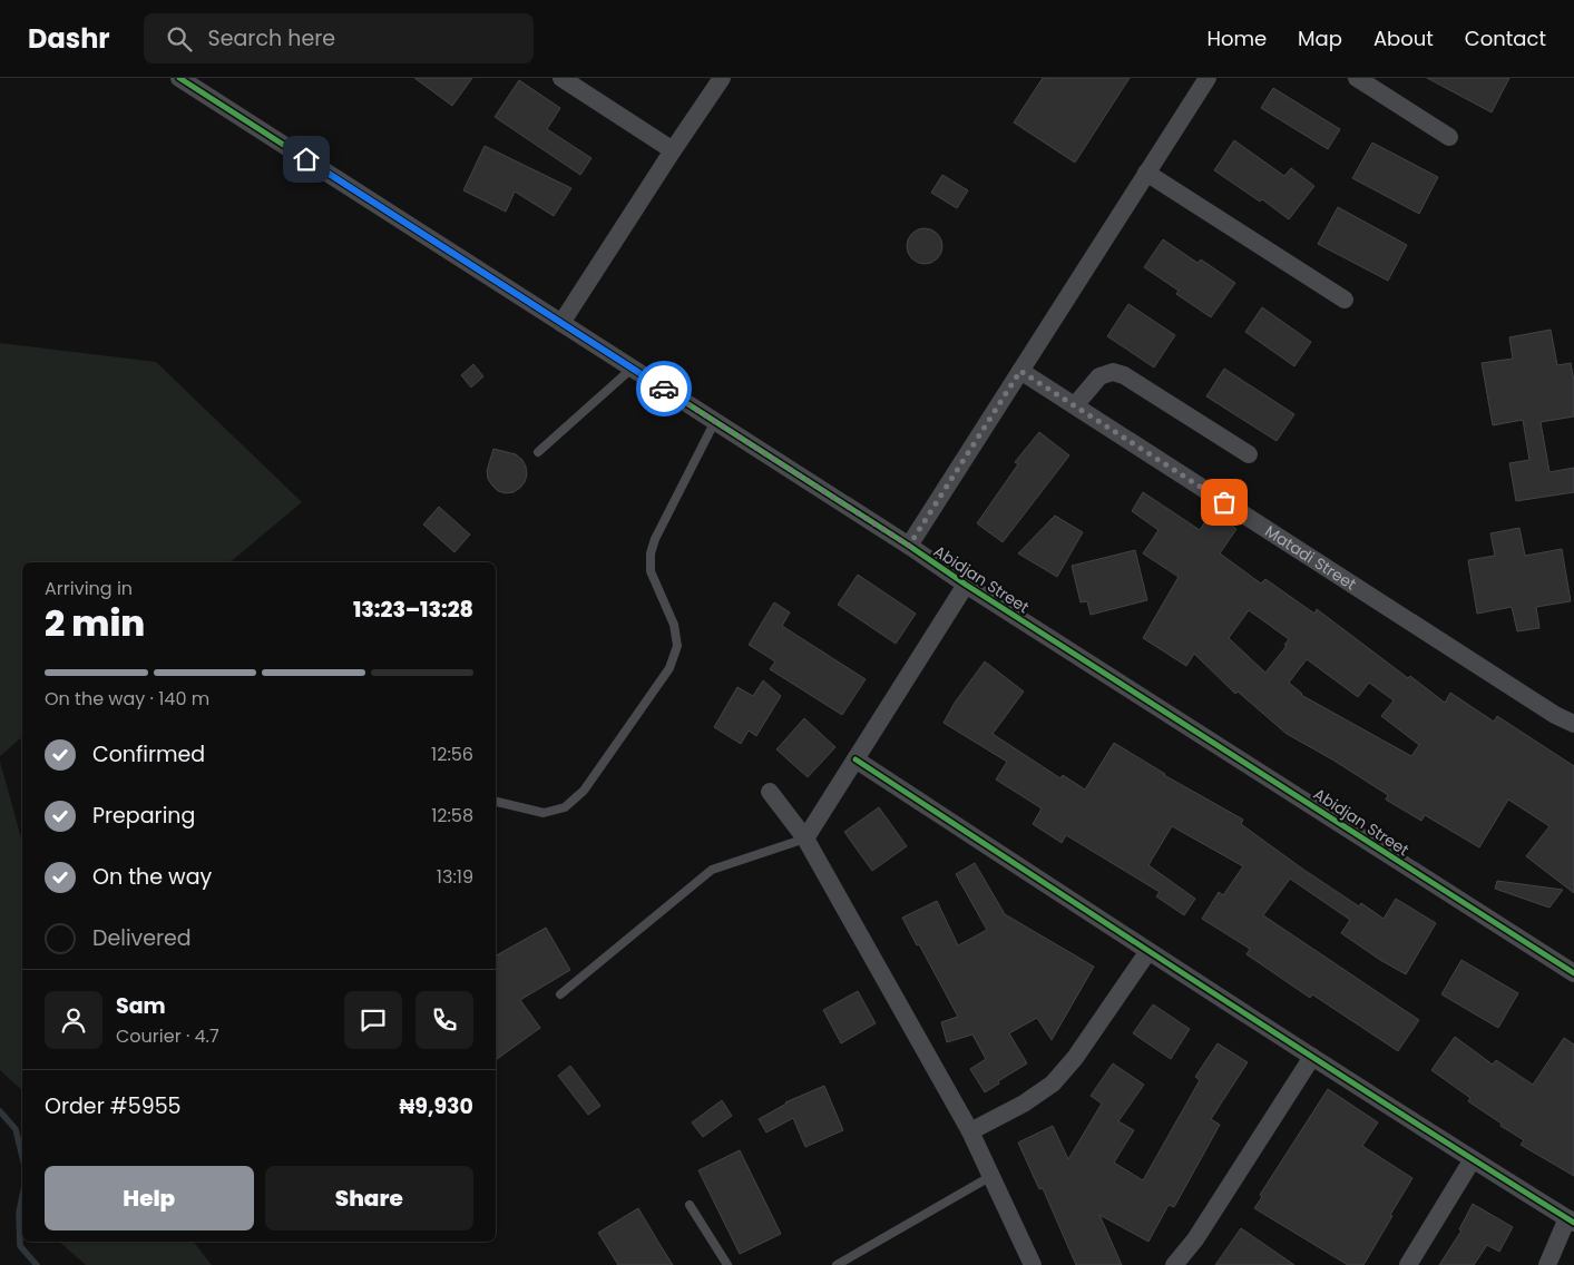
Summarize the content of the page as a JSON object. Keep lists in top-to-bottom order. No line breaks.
{"streets":{"street":["Matadi Street","Abidjan Street"]},"page":{"header":"Dashr","search":"Search here","nav":["Home","Map","About","Contact"],"heading":["2 min","Arriving in","13:23–13:28"],"panel":["Sam","Courier · 4.7","Order #5955","₦9,930"],"bar":"On the way · 140 m","list":[["Confirmed","12:56"],["Preparing","12:58"],["On the way","13:19"],"Delivered"],"buttons":["Help","Share"]}}
